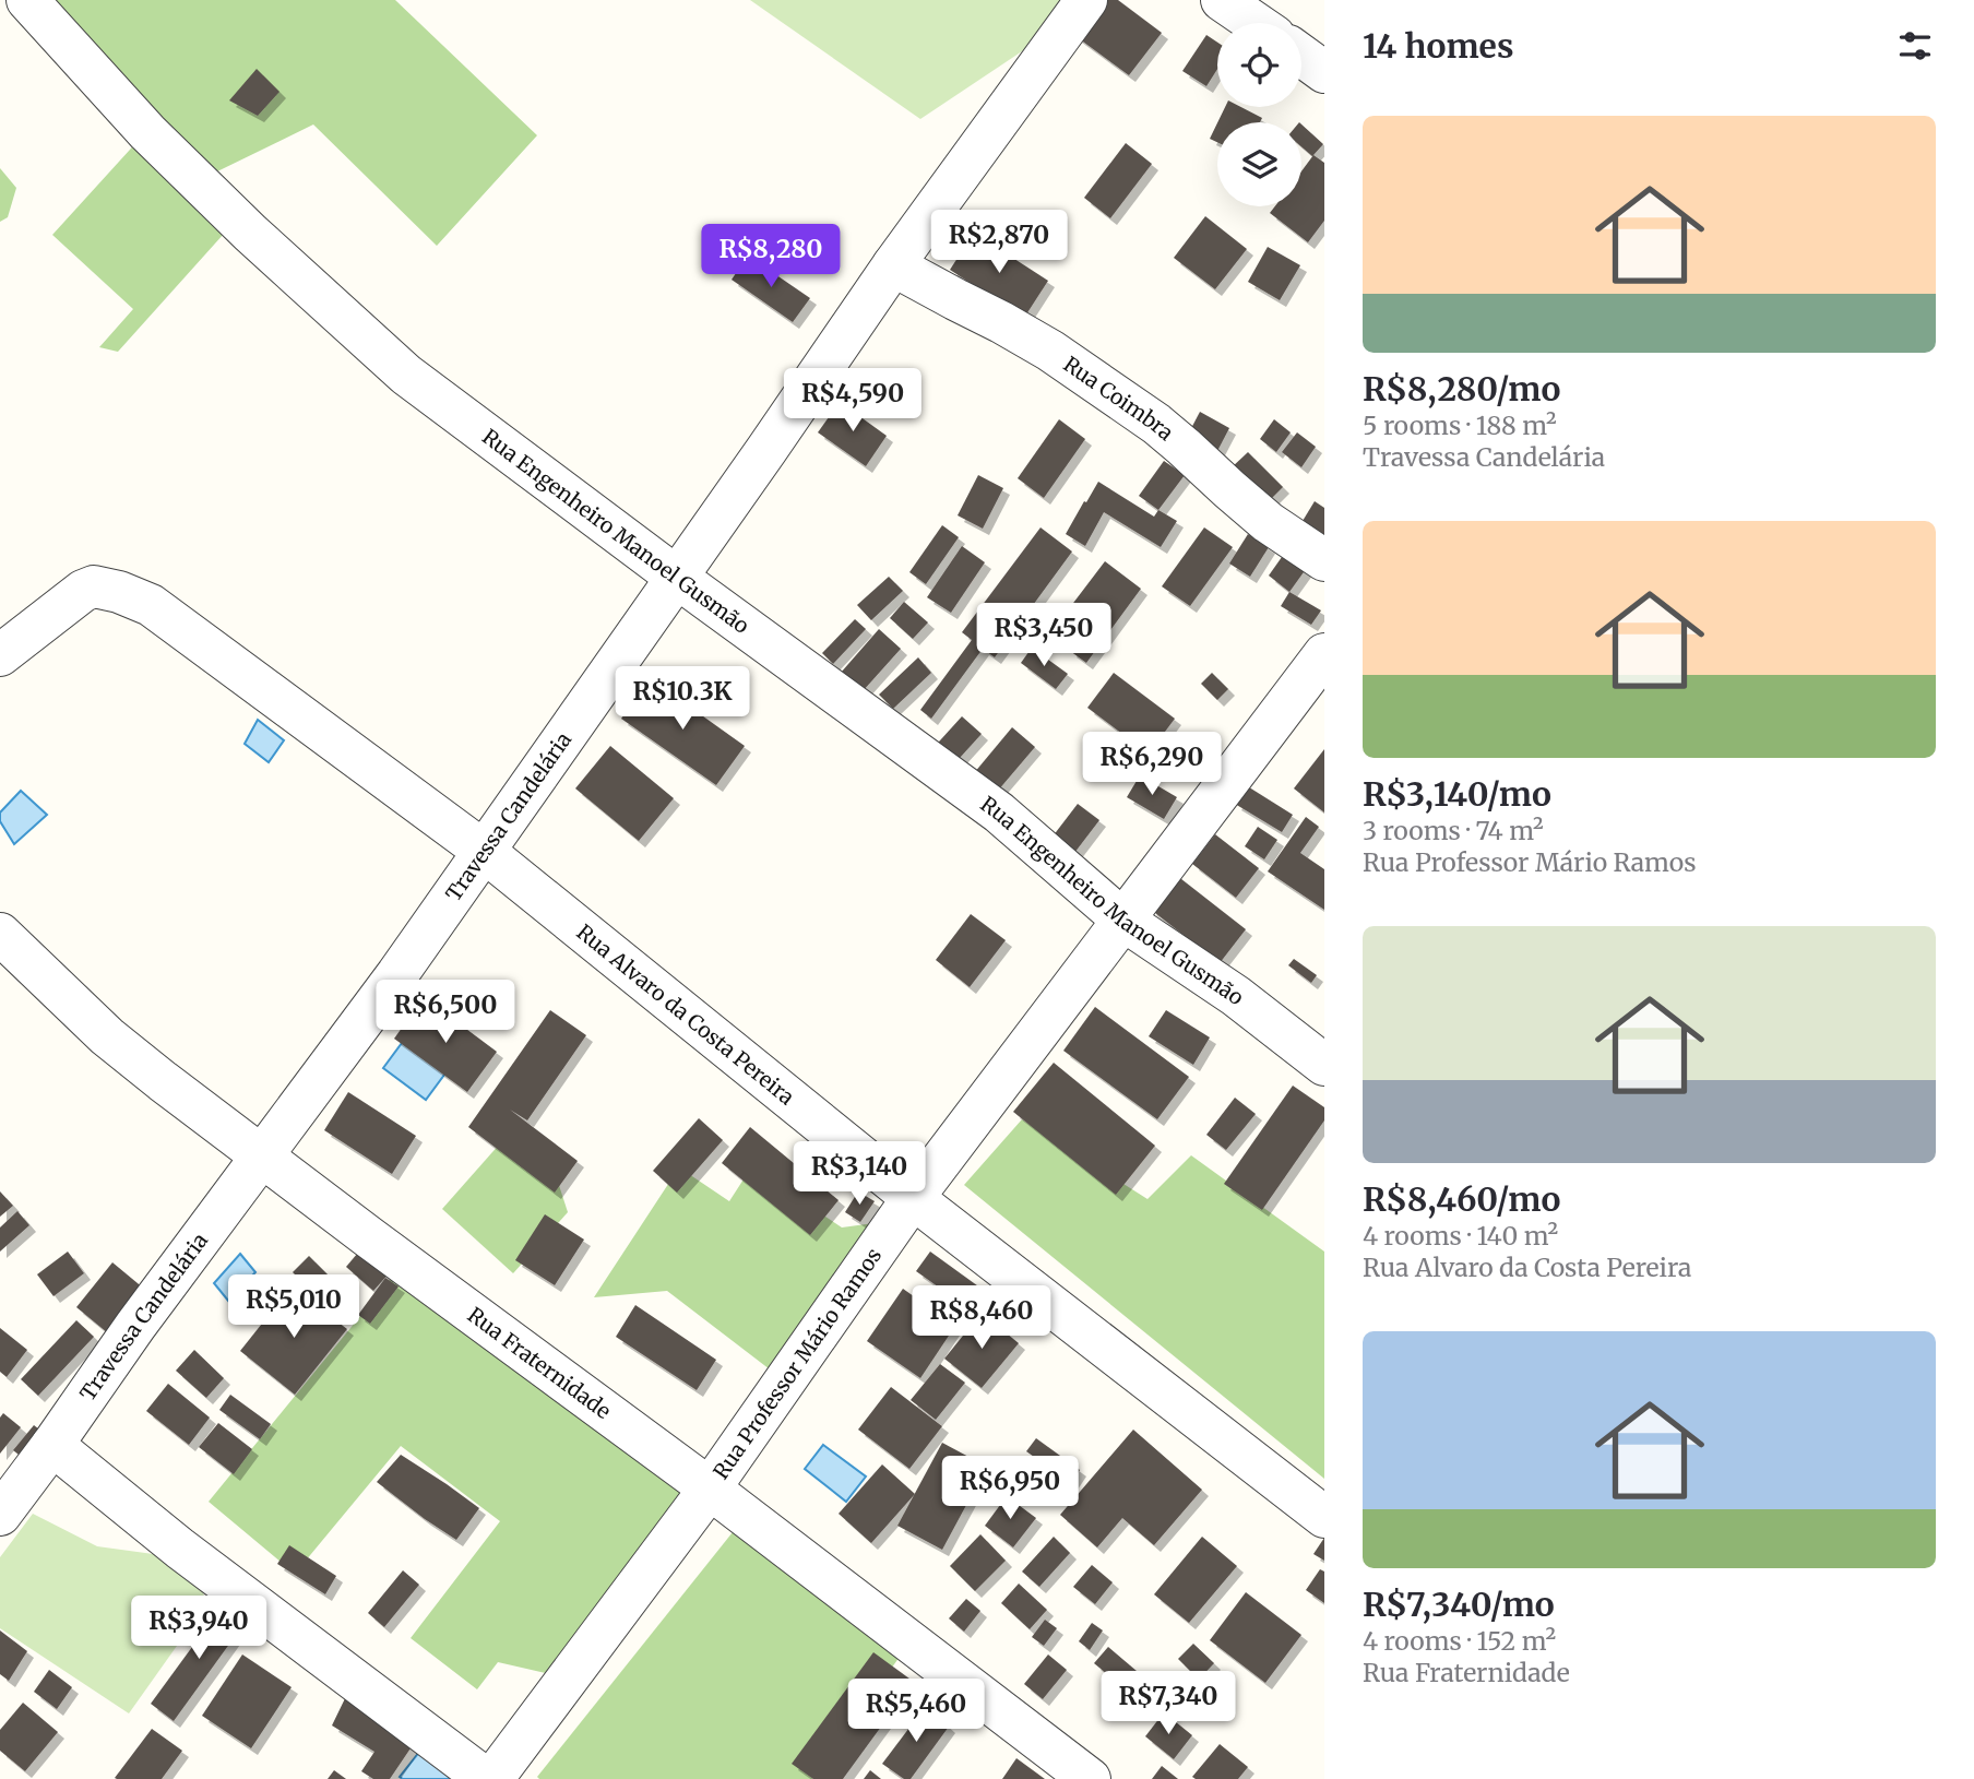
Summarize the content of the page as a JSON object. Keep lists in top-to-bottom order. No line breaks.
{"streets":{"street":["Rua Coimbra","Rua Engenheiro Manoel Gusmão","Travessa Candelária","Rua Alvaro da Costa Pereira","Rua Fraternidade","Rua Professor Mário Ramos"]},"crossings":[["Rua Coimbra","Travessa Candelária"],["Rua Engenheiro Manoel Gusmão","Travessa Candelária"],["Rua Engenheiro Manoel Gusmão","Rua Professor Mário Ramos"],["Travessa Candelária","Rua Alvaro da Costa Pereira"],["Travessa Candelária","Rua Fraternidade"],["Rua Alvaro da Costa Pereira","Rua Professor Mário Ramos"],["Rua Fraternidade","Rua Professor Mário Ramos"]],"page":{"heading":"14 homes","list":[{"name":"R$8,280/mo","note":"5 rooms · 188 m² · Travessa Candelária"},{"name":"R$3,140/mo","note":"3 rooms · 74 m² · Rua Professor Mário Ramos"},{"name":"R$8,460/mo","note":"4 rooms · 140 m² · Rua Alvaro da Costa Pereira"},{"name":"R$7,340/mo","note":"4 rooms · 152 m² · Rua Fraternidade"}],"price":["R$2,870","R$8,280","R$4,590","R$3,450","R$10.3K","R$6,290","R$6,500","R$3,140","R$5,010","R$8,460","R$6,950","R$3,940","R$7,340","R$5,460"]}}
